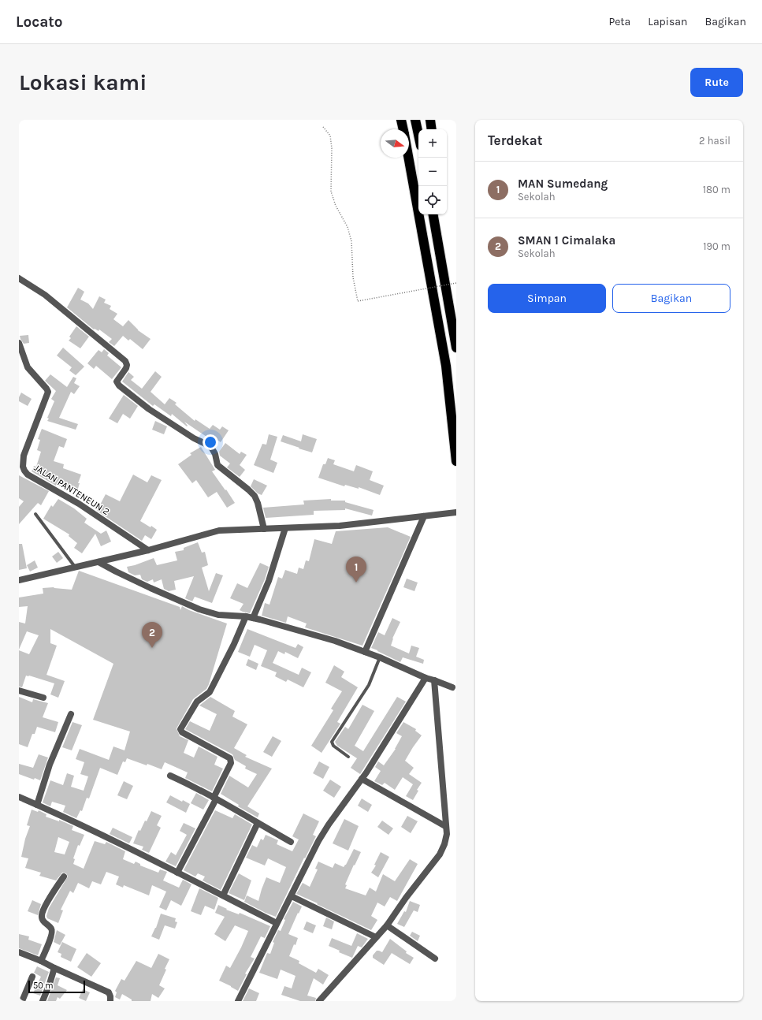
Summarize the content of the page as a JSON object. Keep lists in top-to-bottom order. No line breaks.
{"streets":{"street":["JALAN PANTENEUN 2"]},"scale_bar":"50 m","north":"right","page":{"header":"Locato","nav":["Peta","Lapisan","Bagikan"],"buttons":["Rute",["Simpan","Bagikan"]],"title":"Lokasi kami","heading":["Terdekat","2 hasil"],"map_buttons":["+","−"],"list":[{"mark":"1","name":"MAN Sumedang","note":"Sekolah","value":"180 m"},{"mark":"2","name":"SMAN 1 Cimalaka","note":"Sekolah","value":"190 m"}],"pins":["1","2"],"scale":"50 m"}}
